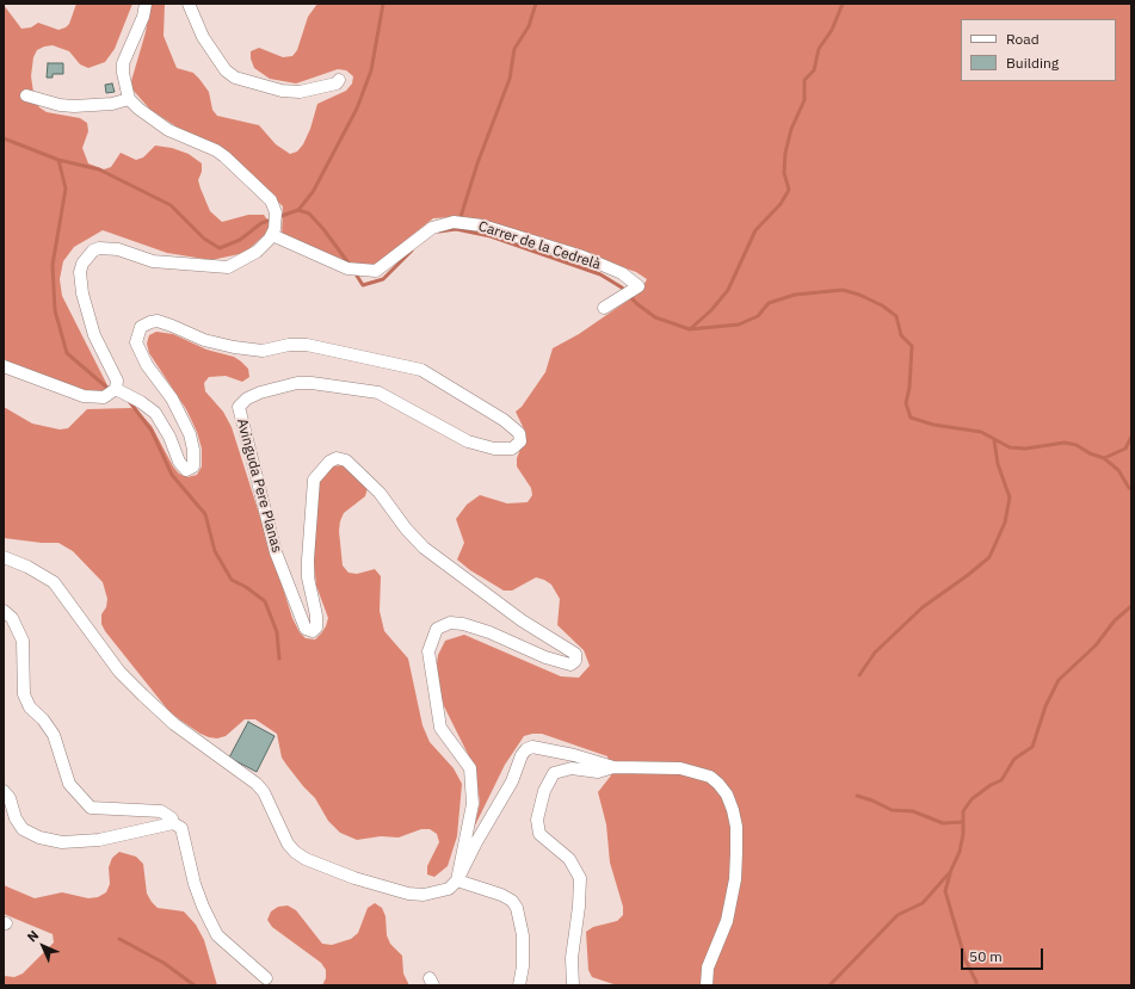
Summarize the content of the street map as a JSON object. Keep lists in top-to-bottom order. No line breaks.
{"streets":{"street":["Carrer de la Cedrelà","Avinguda Pere Planas"]},"legend":["Road","Building"],"scale_bar":"50 m","north":"top left"}
